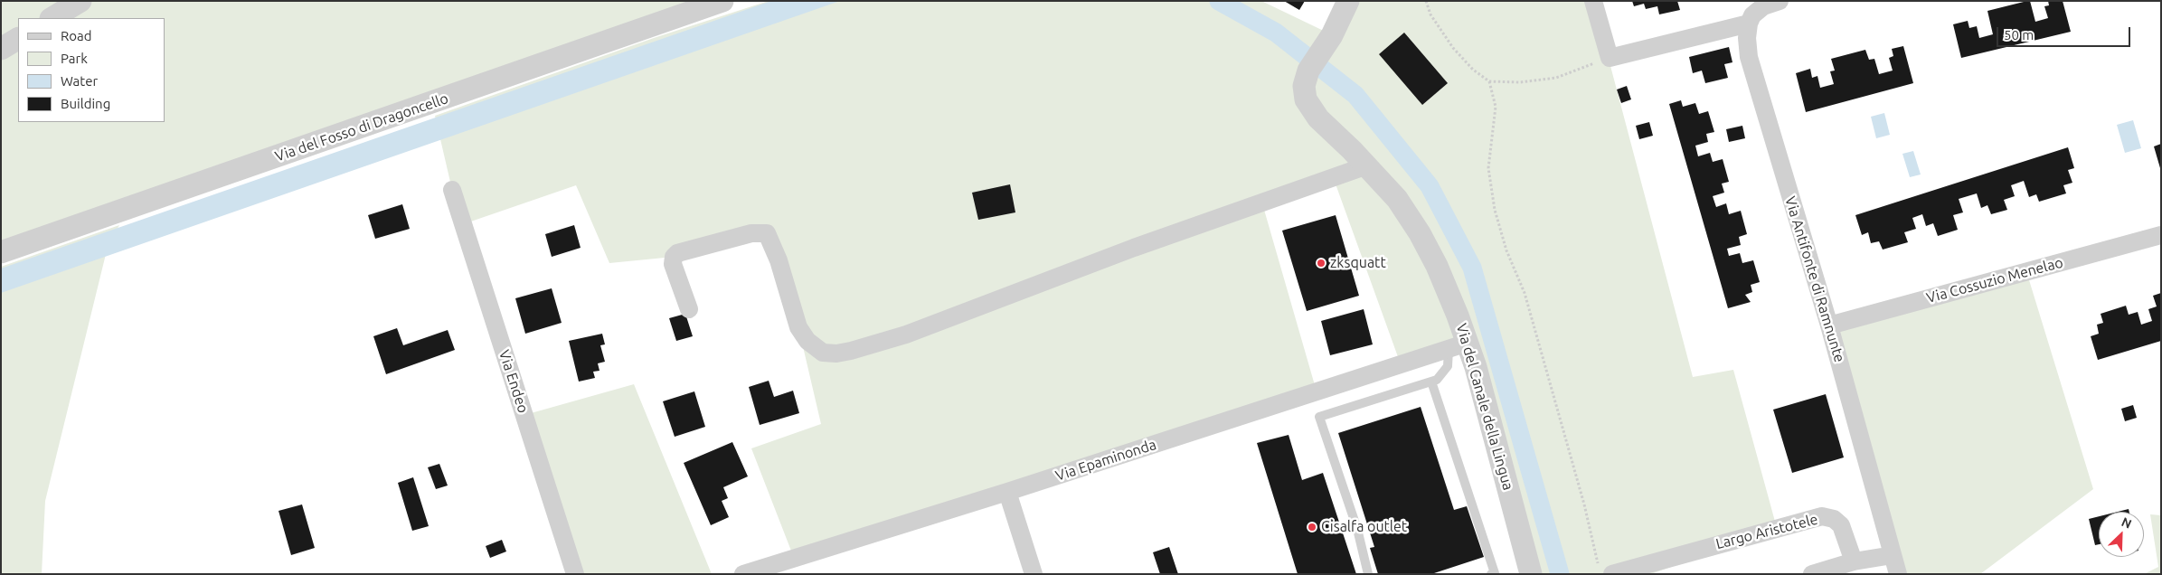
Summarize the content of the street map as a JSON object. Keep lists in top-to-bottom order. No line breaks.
{"streets":{"street":["Via del Fosso di Dragoncello","Via Antifonte di Ramnunte","Via Cossuzio Menelao","Via Endeo","Via del Canale della Lingua","Via Epaminonda","Largo Aristotele"]},"crossings":[["Via Antifonte di Ramnunte","Via Cossuzio Menelao"],["Via del Canale della Lingua","Via Epaminonda"]],"places":["zksquatt","Cisalfa outlet"],"legend":["Road","Park","Water","Building"],"scale_bar":"50 m","north":"top right"}
